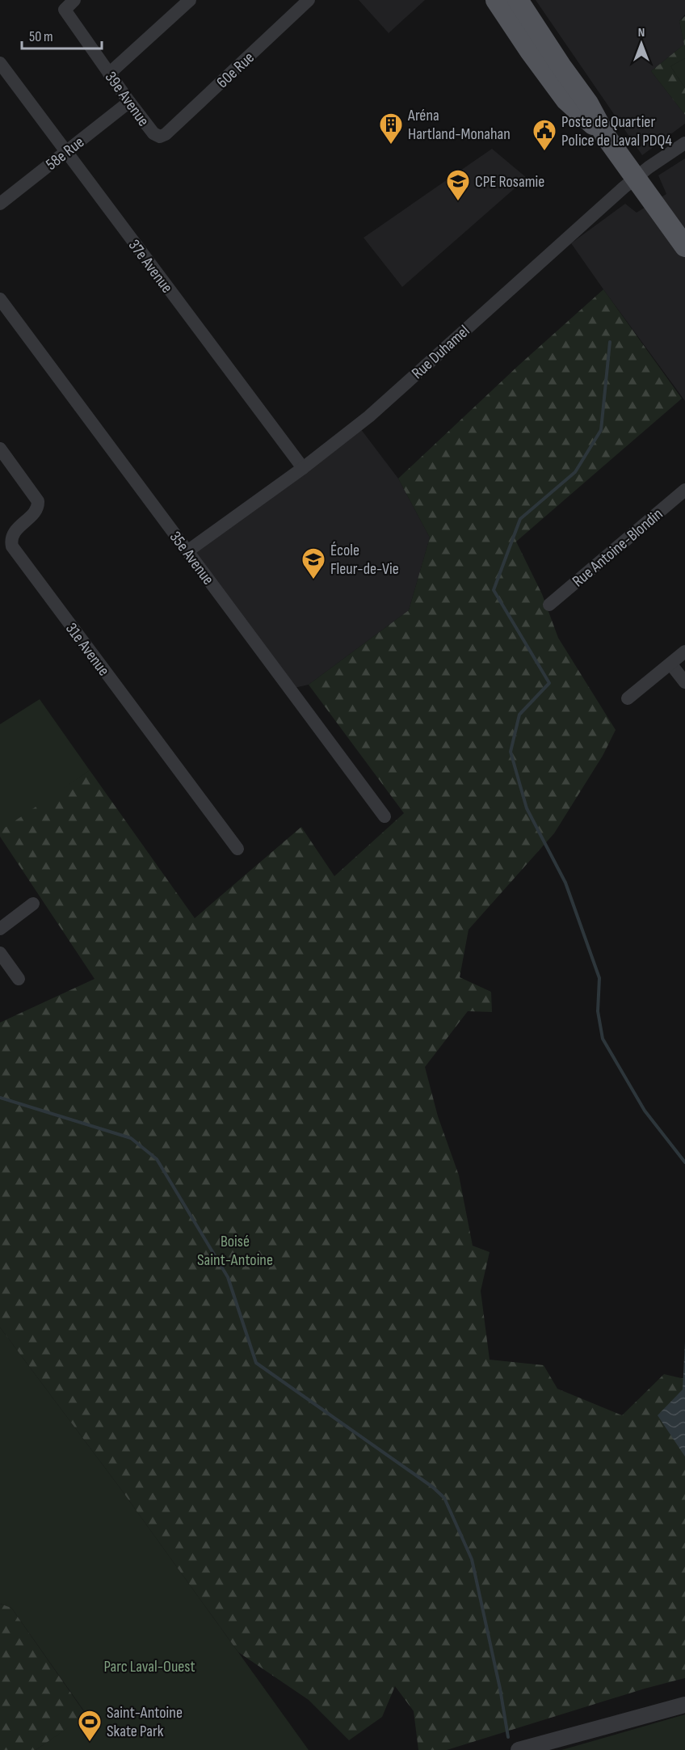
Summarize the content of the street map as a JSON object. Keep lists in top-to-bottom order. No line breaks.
{"streets":{"street":["60e Rue","39e Avenue","58e Rue","37e Avenue","Rue Duhamel","Rue Antoine-Blondin","35e Avenue","31e Avenue"]},"crossings":[["60e Rue","39e Avenue"],["39e Avenue","58e Rue"],["58e Rue","37e Avenue"],["37e Avenue","Rue Duhamel"],["Rue Duhamel","35e Avenue"]],"parks":["Boisé Saint-Antoine","Parc Laval-Ouest"],"places":{"building":["Aréna Hartland-Monahan"],"public building":["Poste de Quartier Police de Laval PDQ4"],"school or university":["CPE Rosamie","École Fleur-de-Vie"],"sports":["Saint-Antoine Skate Park"]},"scale_bar":"50 m","north":"top"}
